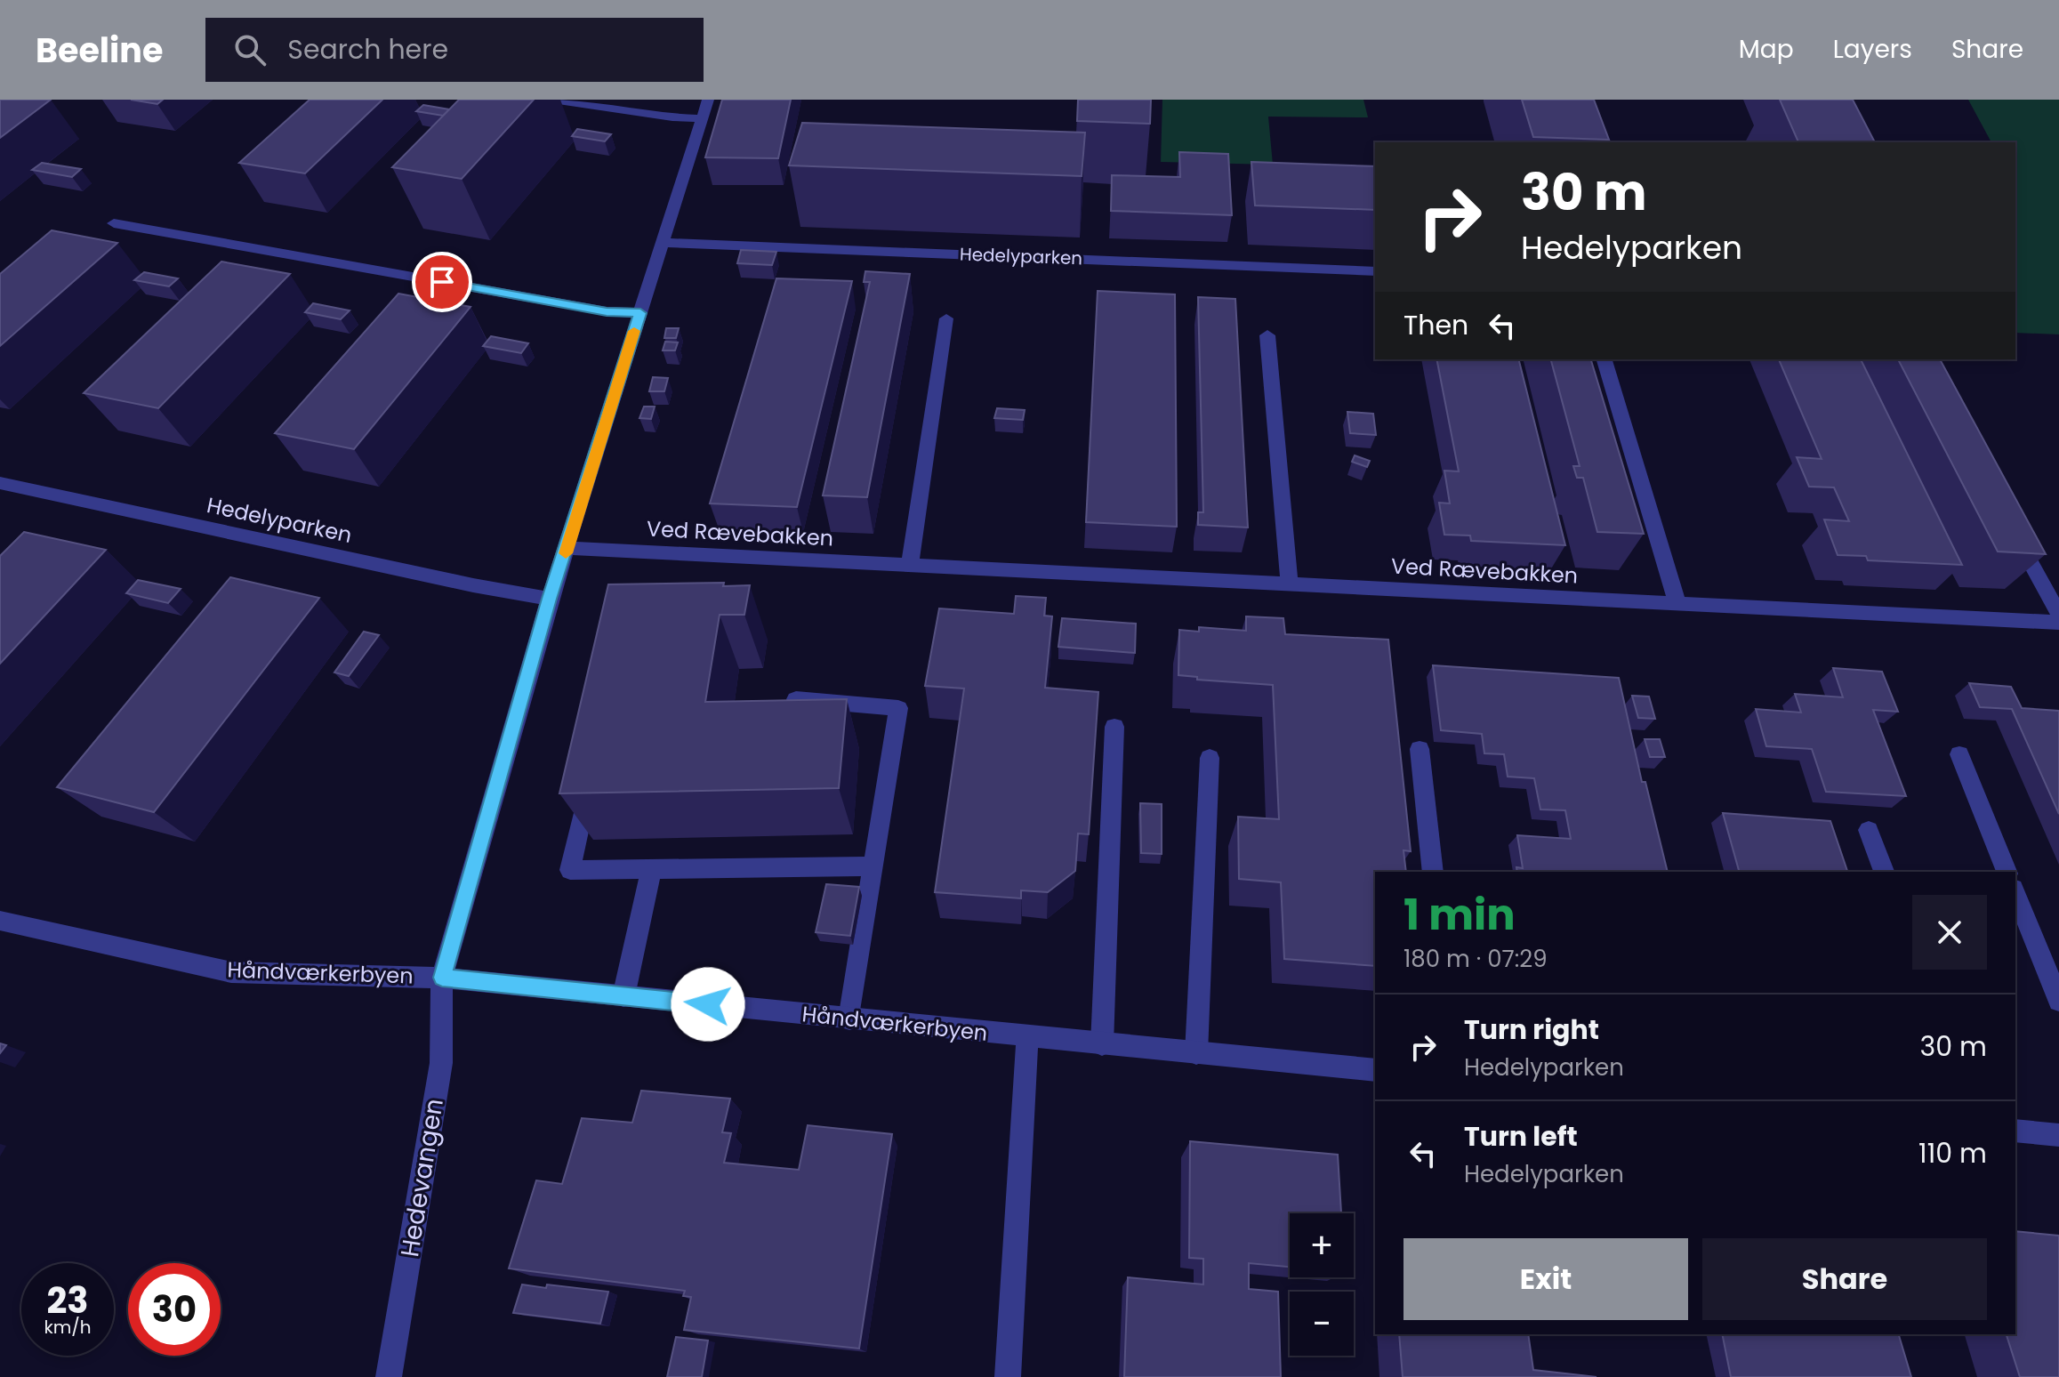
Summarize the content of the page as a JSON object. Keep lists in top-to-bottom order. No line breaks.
{"streets":{"street":["Hedelyparken","Ved Rævebakken","Håndværkerbyen","Hedevangen"]},"crossings":[["Håndværkerbyen","Hedevangen"]],"page":{"header":"Beeline","search":"Search here","nav":["Map","Layers","Share"],"turn":["30 m","Hedelyparken"],"then":"Then","heading":["1 min","180 m · 07:29"],"list":[{"name":"Turn right","note":"Hedelyparken","value":"30 m"},{"name":"Turn left","note":"Hedelyparken","value":"110 m"}],"map_buttons":["+","−"],"buttons":["Exit","Share"],"speed":"23 km/h","limit":"30"}}
